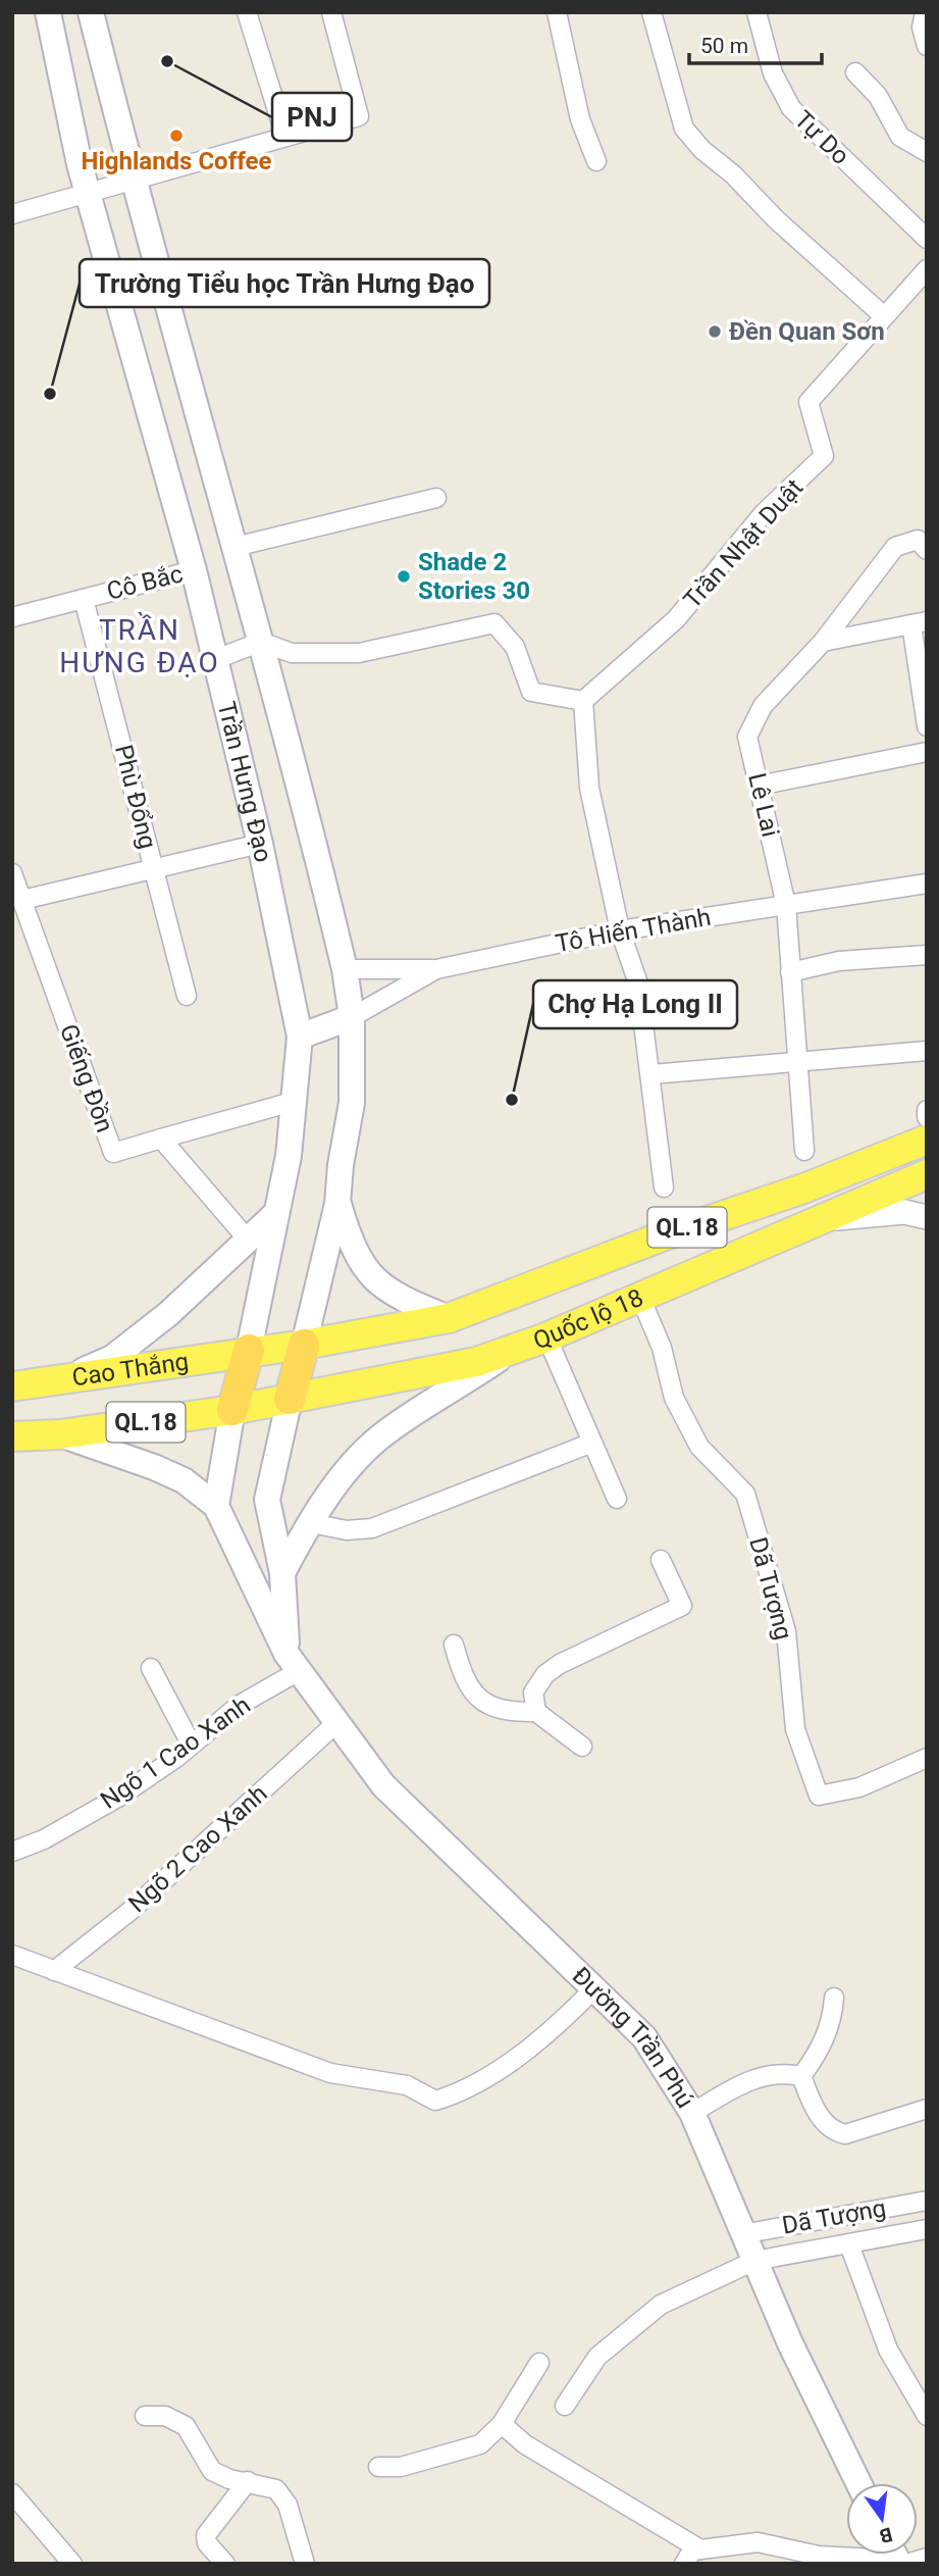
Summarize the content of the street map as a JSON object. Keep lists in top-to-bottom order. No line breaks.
{"streets":{"main road":["Trần Hưng Đạo","QL.18","Quốc lộ 18","Cao Thắng","Đường Trần Phú"],"street":["Tự Do","Trần Nhật Duật","Cô Bắc","Phù Đổng","Lê Lai","Tô Hiến Thành","Giếng Đồn","Dã Tượng","Ngõ 1 Cao Xanh","Ngõ 2 Cao Xanh"]},"crossings":[["Cô Bắc","Trần Hưng Đạo"],["Cô Bắc","Phù Đổng"],["Trần Hưng Đạo","Tô Hiến Thành"],["Trần Hưng Đạo","Quốc lộ 18"],["Trần Hưng Đạo","Cao Thắng"],["Lê Lai","Tô Hiến Thành"],["QL.18","Quốc lộ 18"],["Quốc lộ 18","Cao Thắng"],["Quốc lộ 18","Dã Tượng"],["Dã Tượng","Đường Trần Phú"],["Ngõ 1 Cao Xanh","Đường Trần Phú"],["Ngõ 2 Cao Xanh","Đường Trần Phú"]],"districts":["TRẦN HƯNG ĐẠO"],"places":["PNJ","Highlands Coffee","Đền Quan Sơn","Trường Tiểu học Trần Hưng Đạo","Shade 2 Stories 30","Chợ Hạ Long II"],"scale_bar":"50 m","north":"bottom"}
